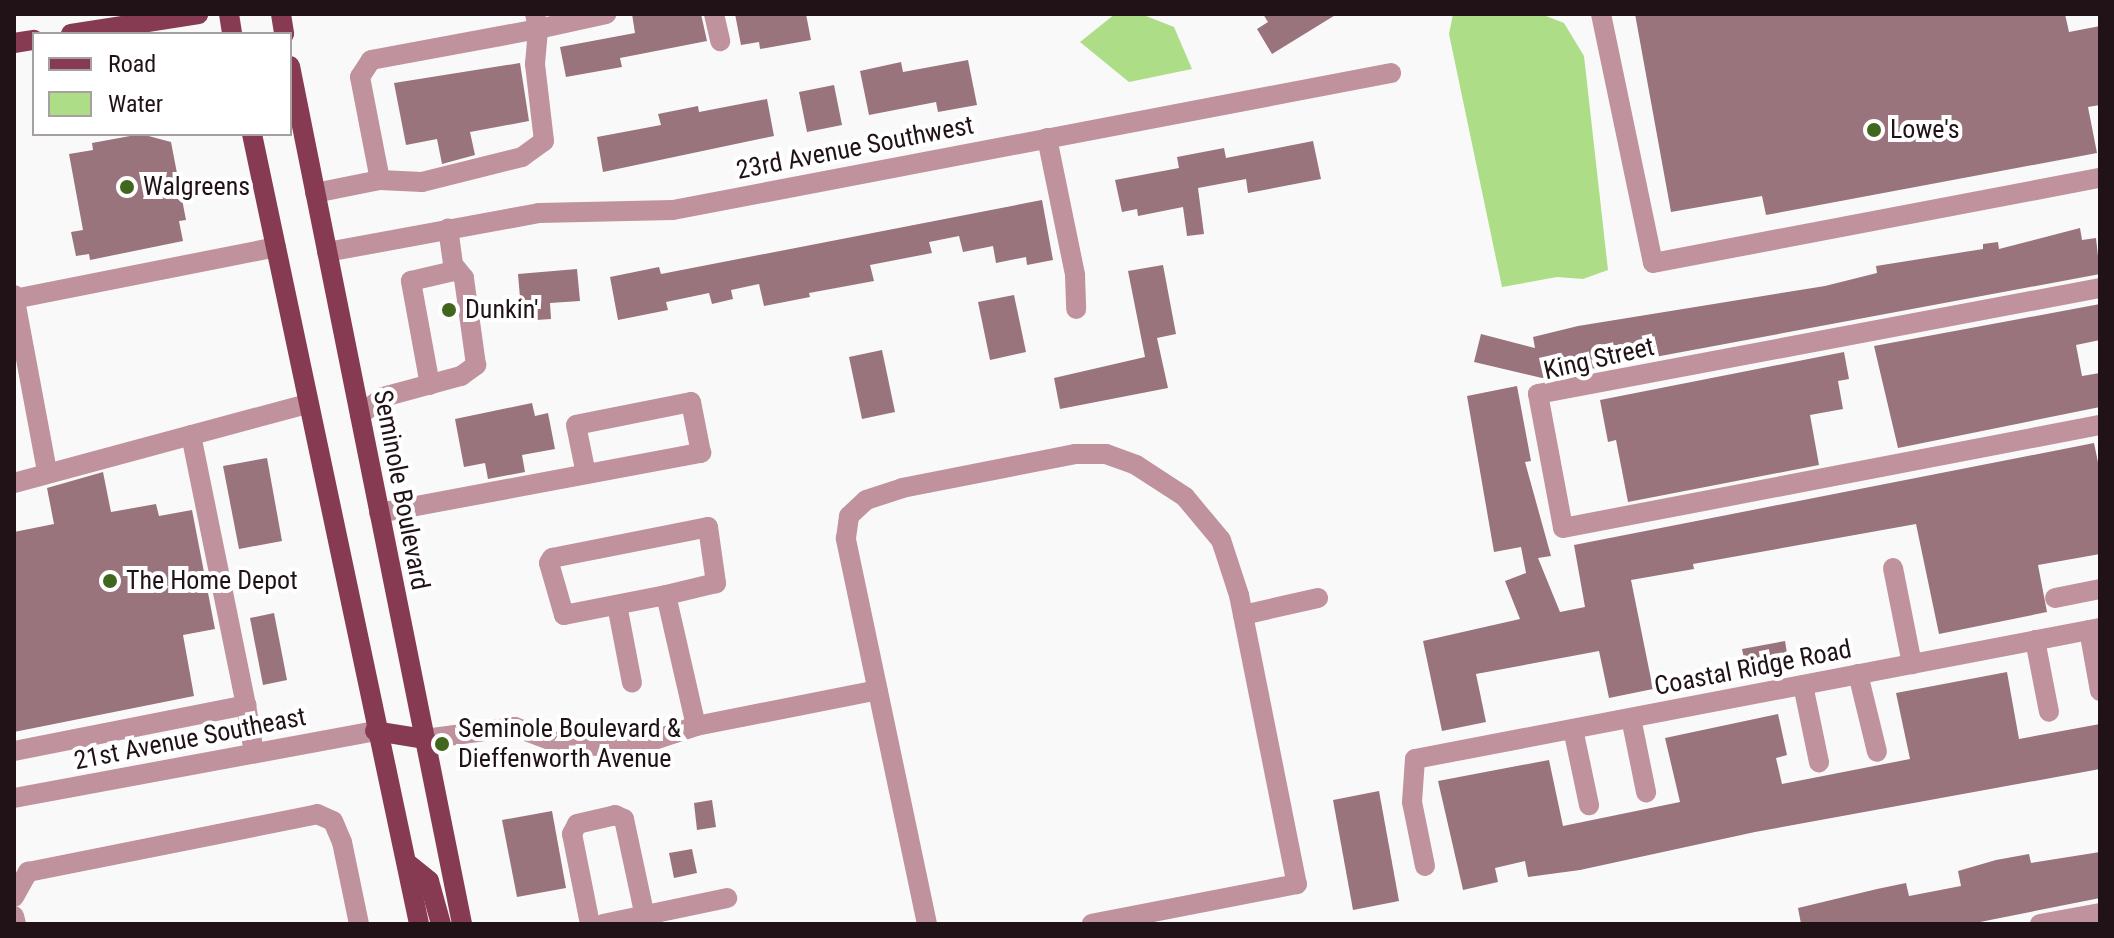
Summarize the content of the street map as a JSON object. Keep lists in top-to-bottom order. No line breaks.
{"streets":{"main road":["Seminole Boulevard"],"street":["23rd Avenue Southwest","King Street","Coastal Ridge Road","21st Avenue Southeast"]},"crossings":[["23rd Avenue Southwest","Seminole Boulevard"]],"places":["Lowe's","Walgreens","Dunkin'","The Home Depot","Seminole Boulevard & Dieffenworth Avenue"],"legend":["Road","Water"]}
